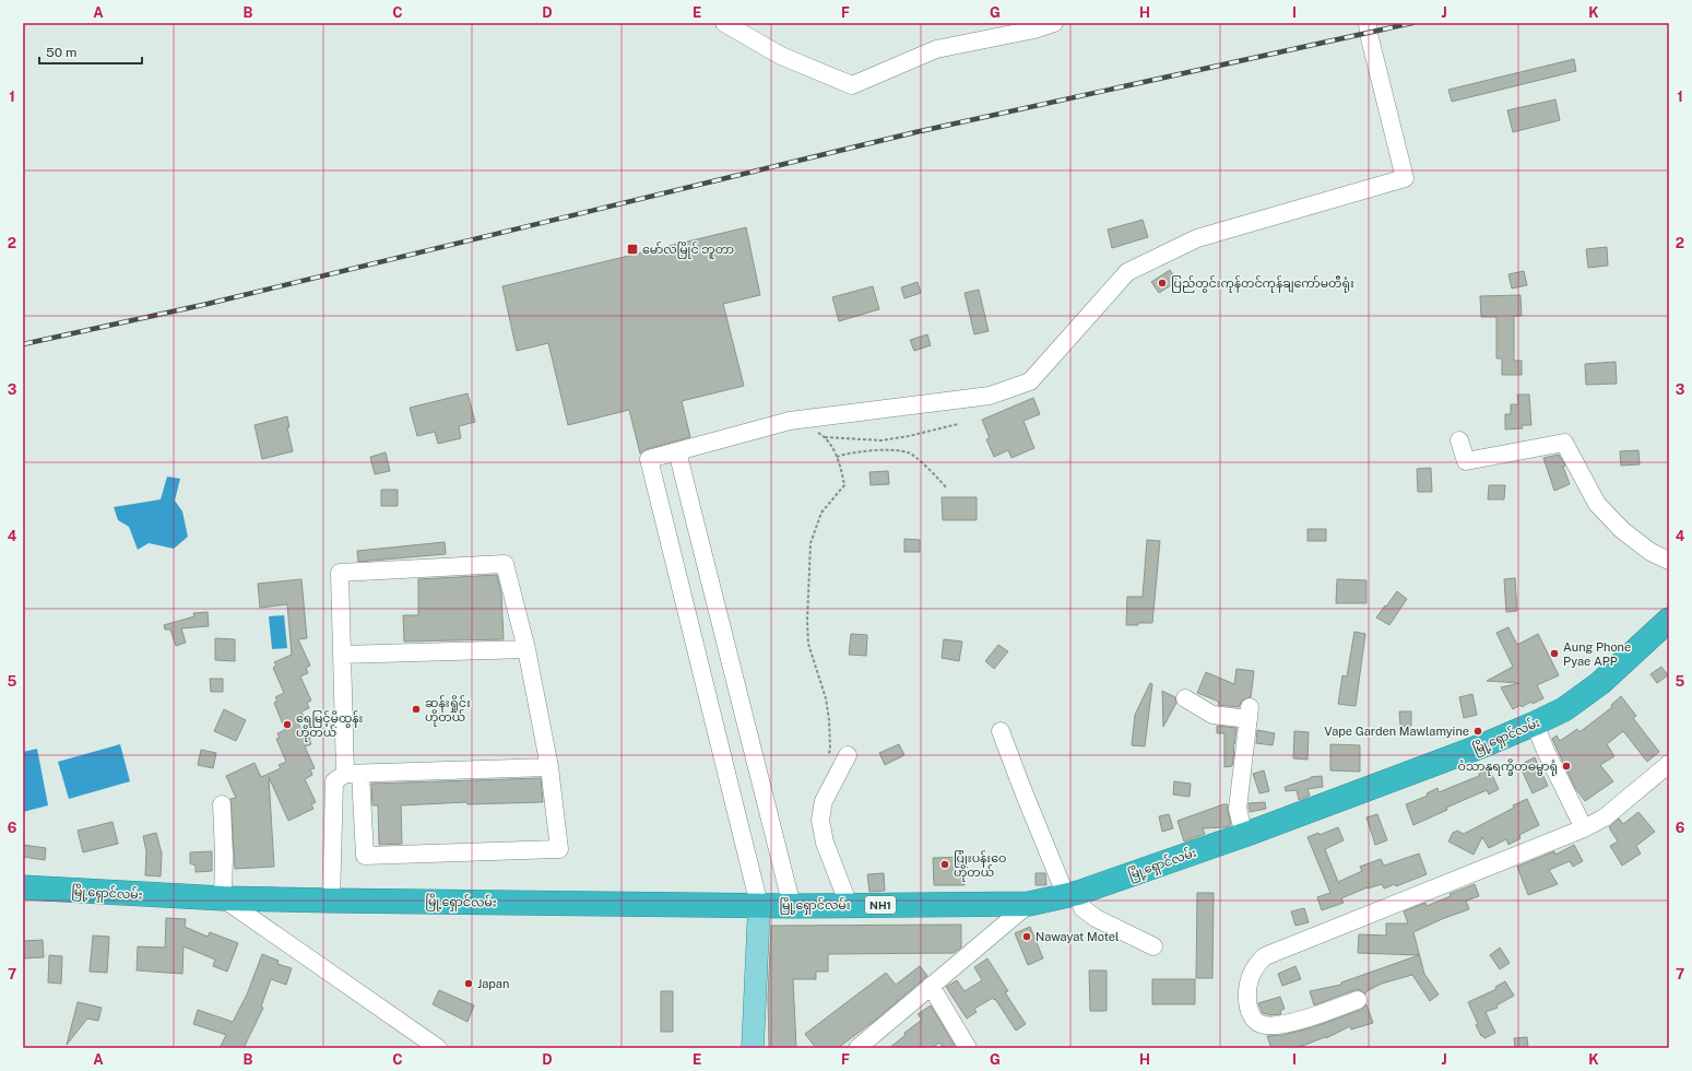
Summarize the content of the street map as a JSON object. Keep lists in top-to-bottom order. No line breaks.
{"streets":{"highway":["မြို့ရှောင်လမ်း","NH1"]},"places":{"transit":["မော်လမြိုင် ဘူတာ"],"other":["ပြည်တွင်းကုန်တင်ကုန်ချကော်မတီရုံး","Aung Phone Pyae APP","ဆန်းရှိုင်း ဟိုတယ်","ရွှေမြင့်မိုထွန်း ဟိုတယ်","Vape Garden Mawlamyine","ဝံသာနုရက္ခိတဓမ္မာရုံ","ပြုံးပန်းဝေ ဟိုတယ်","Nawayat Motel","Japan"]},"scale_bar":"50 m","grid":{"columns":["A","B","C","D","E","F","G","H","I","J","K"],"rows":["1","2","3","4","5","6","7"]}}
